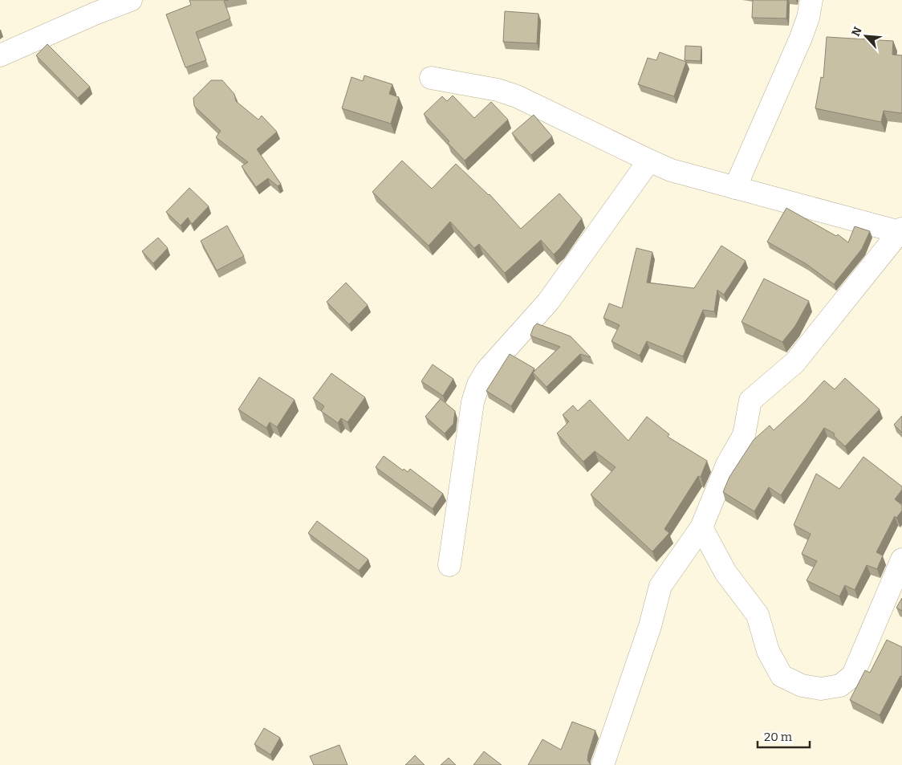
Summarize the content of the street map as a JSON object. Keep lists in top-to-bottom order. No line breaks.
{"scale_bar":"20 m","north":"top left"}
